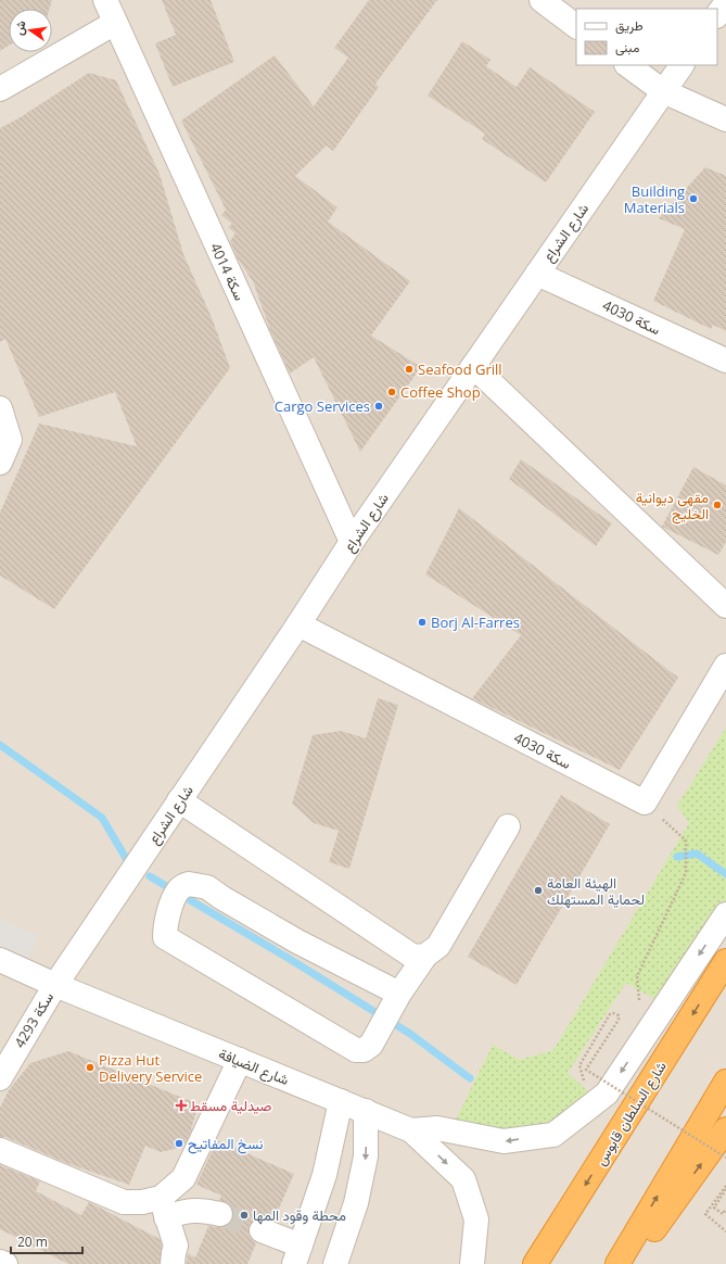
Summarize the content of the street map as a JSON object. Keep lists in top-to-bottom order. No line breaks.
{"streets":{"highway":["شارع السلطان قابوس"],"street":["شارع الشراع","سكة 4014","سكة 4030","سكة 4293","شارع الضيافة"]},"crossings":[["شارع الشراع","سكة 4014"],["شارع الشراع","سكة 4030"],["شارع الشراع","سكة 4293"],["شارع الشراع","شارع الضيافة"],["سكة 4293","شارع الضيافة"]],"places":{"other":["Building Materials","Seafood Grill","Coffee Shop","Cargo Services","مقهى ديوانية الخليج","Borj Al-Farres","الهيئة العامة لحماية المستهلك","Pizza Hut Delivery Service","نسخ المفاتيح","محطة وقود المها"],"health":["صيدلية مسقط"]},"legend":["طريق","مبنى"],"scale_bar":"20 m","north":"left"}
